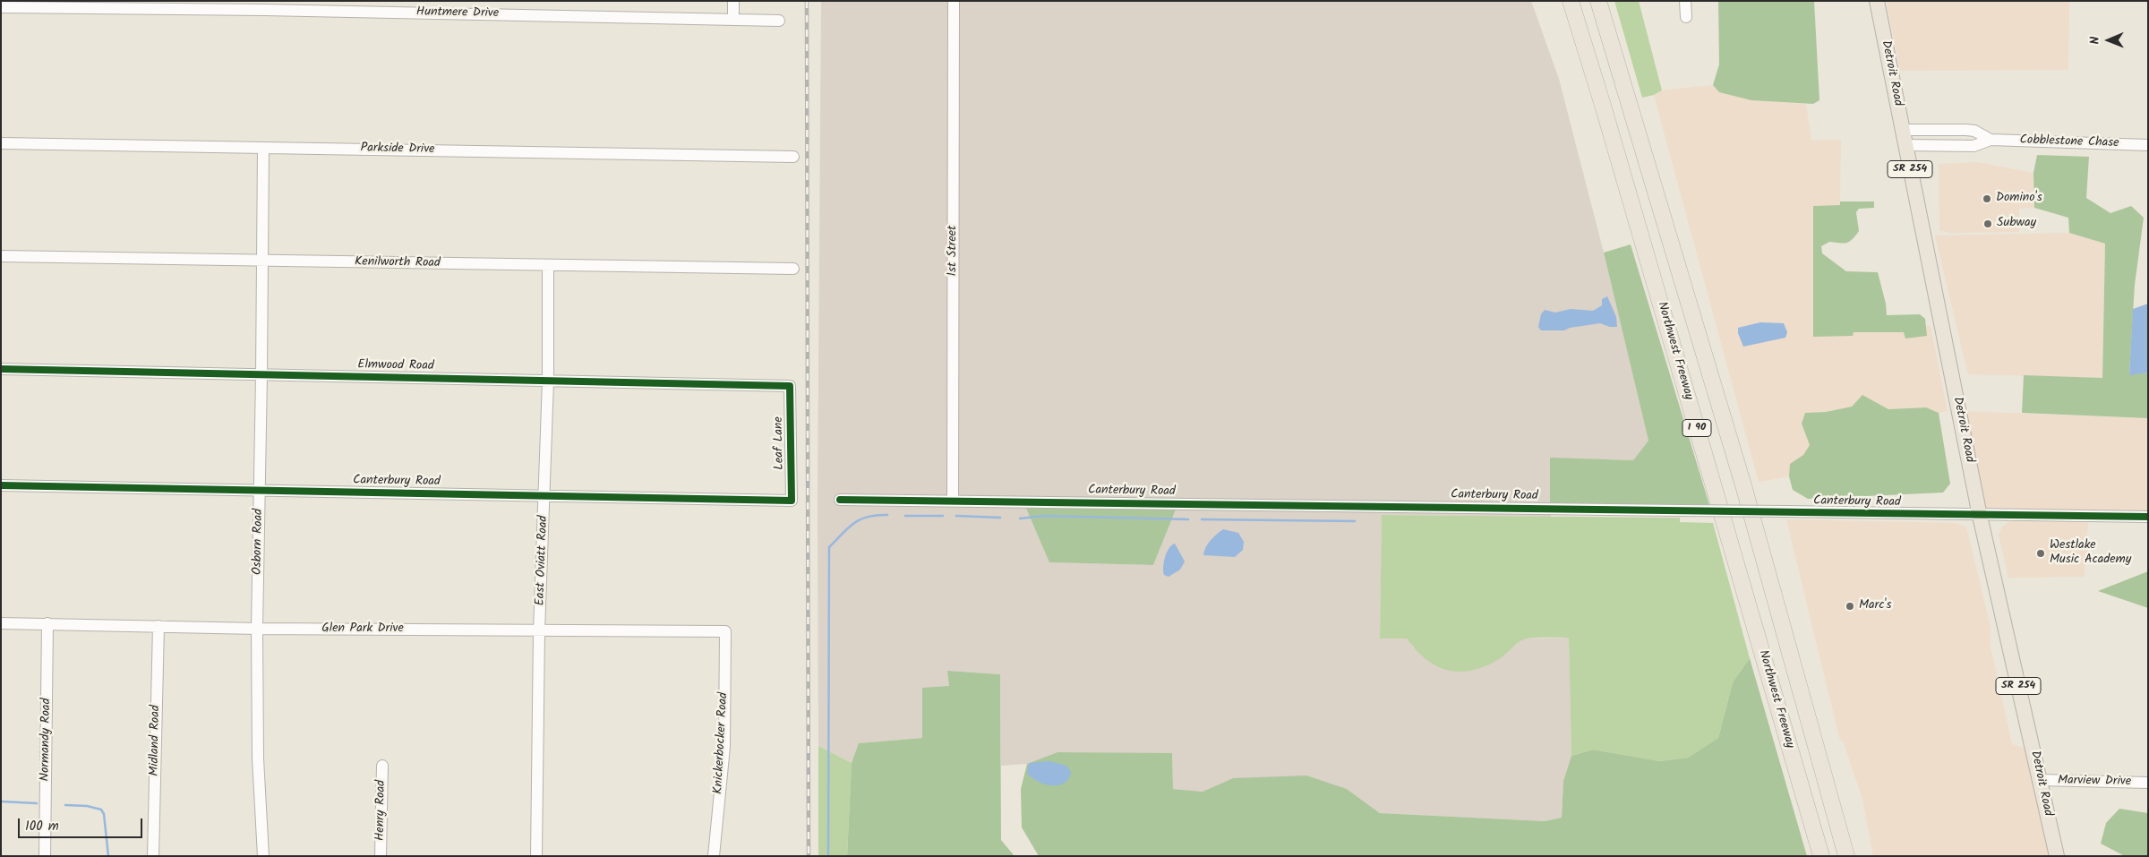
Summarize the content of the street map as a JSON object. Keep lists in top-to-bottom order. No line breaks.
{"streets":{"highway":["Northwest Freeway","I 90"],"main road":["Detroit Road","SR 254"],"street":["Huntmere Drive","Cobblestone Chase","Parkside Drive","1st Street","Kenilworth Road","Elmwood Road","Leaf Lane","Canterbury Road","Osborn Road","East Oviatt Road","Glen Park Drive","Normandy Road","Midland Road","Knickerbocker Road","Marview Drive","Henry Road"]},"crossings":[["Detroit Road","Cobblestone Chase"],["Detroit Road","Canterbury Road"],["Detroit Road","Marview Drive"],["Parkside Drive","Osborn Road"],["1st Street","Canterbury Road"],["Kenilworth Road","Osborn Road"],["Kenilworth Road","East Oviatt Road"],["Elmwood Road","Leaf Lane"],["Elmwood Road","Osborn Road"],["Elmwood Road","East Oviatt Road"],["Leaf Lane","Canterbury Road"],["Canterbury Road","Osborn Road"],["Canterbury Road","East Oviatt Road"],["Osborn Road","Glen Park Drive"],["East Oviatt Road","Glen Park Drive"],["Glen Park Drive","Normandy Road"],["Glen Park Drive","Midland Road"],["Glen Park Drive","Knickerbocker Road"]],"places":["Domino's","Subway","Westlake Music Academy","Marc's"],"scale_bar":"100 m","north":"left"}
